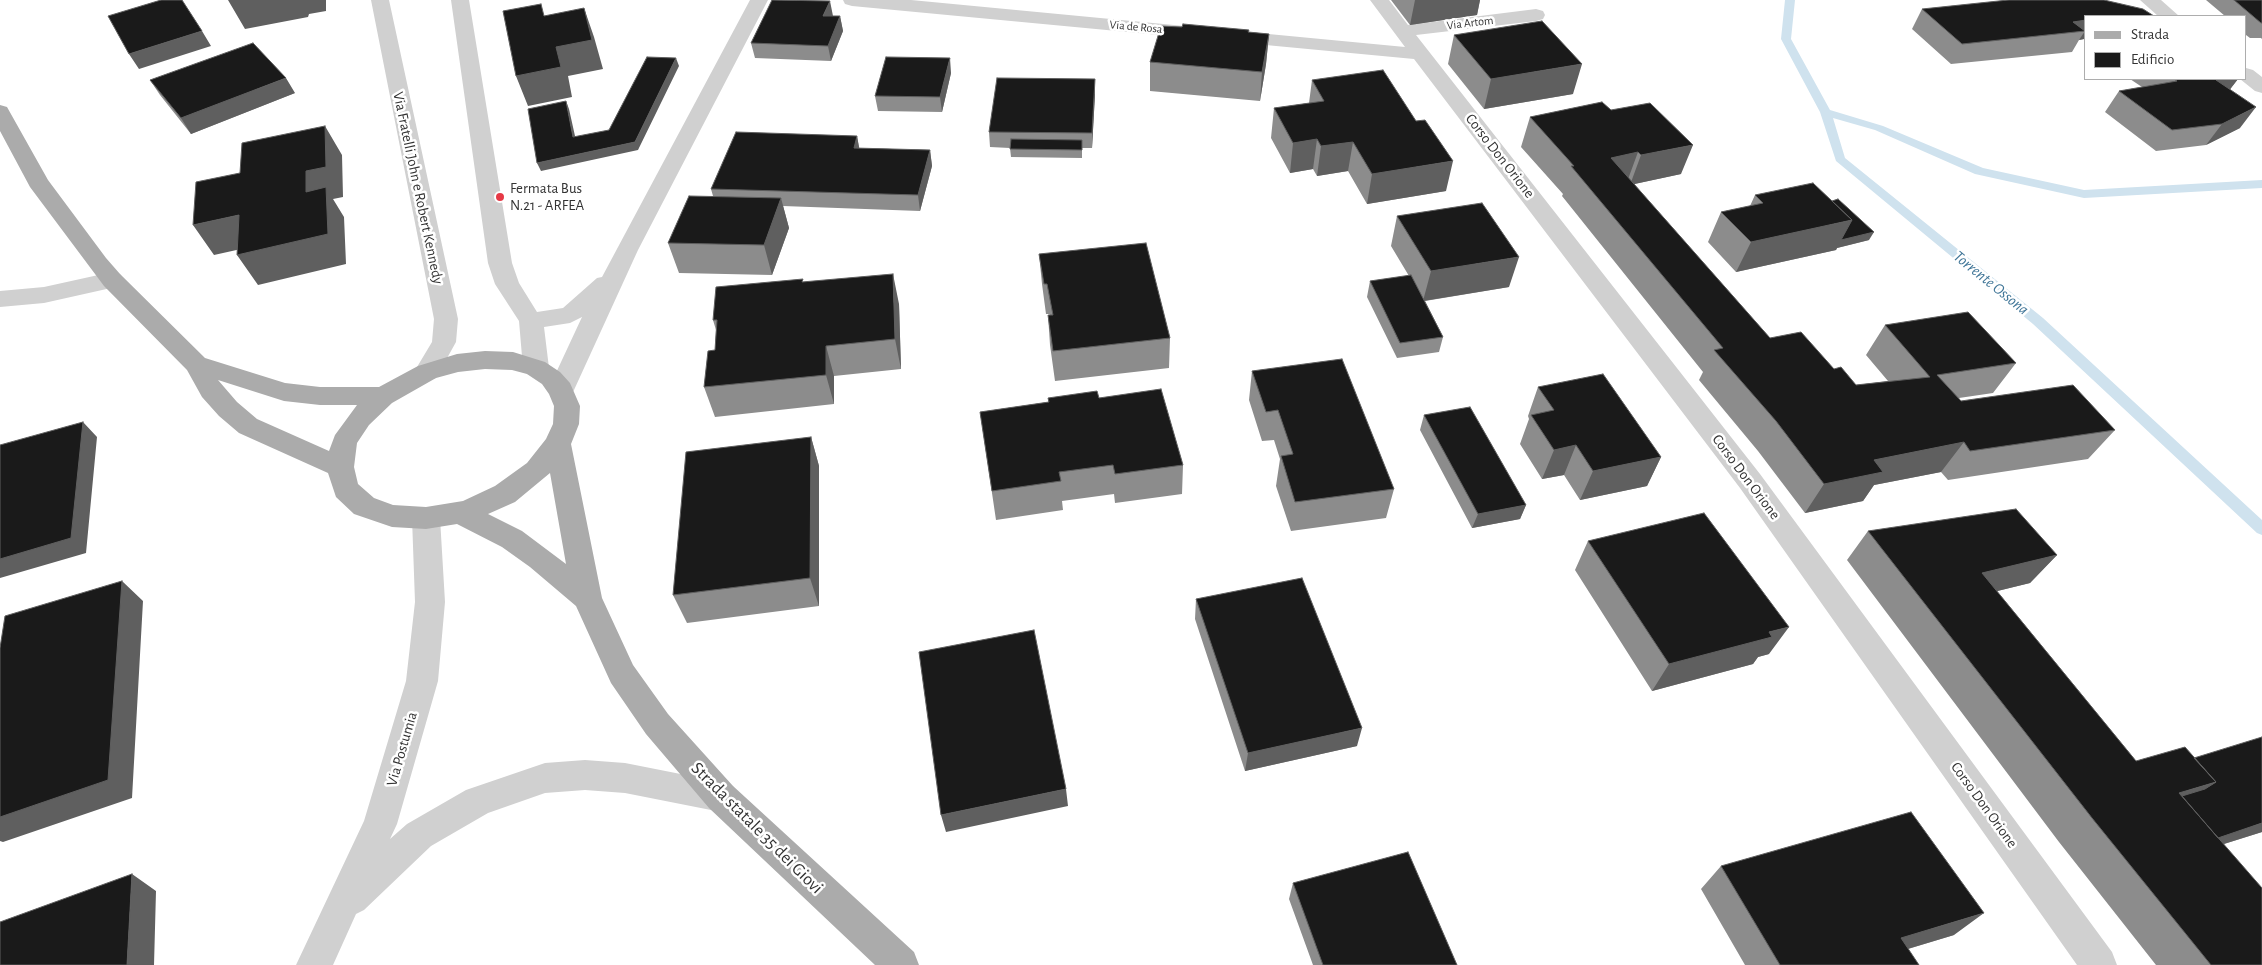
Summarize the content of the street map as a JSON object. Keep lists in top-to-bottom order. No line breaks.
{"streets":{"main road":["Strada statale 35 dei Giovi"],"street":["Via Artom","Via de Rosa","Corso Don Orione","Via Fratelli John e Robert Kennedy","Via Postumia"]},"crossings":[["Via Artom","Corso Don Orione"],["Via de Rosa","Corso Don Orione"]],"water":["Torrente Ossona"],"places":["Fermata Bus N.21 - ARFEA"],"legend":["Strada","Edificio"]}
